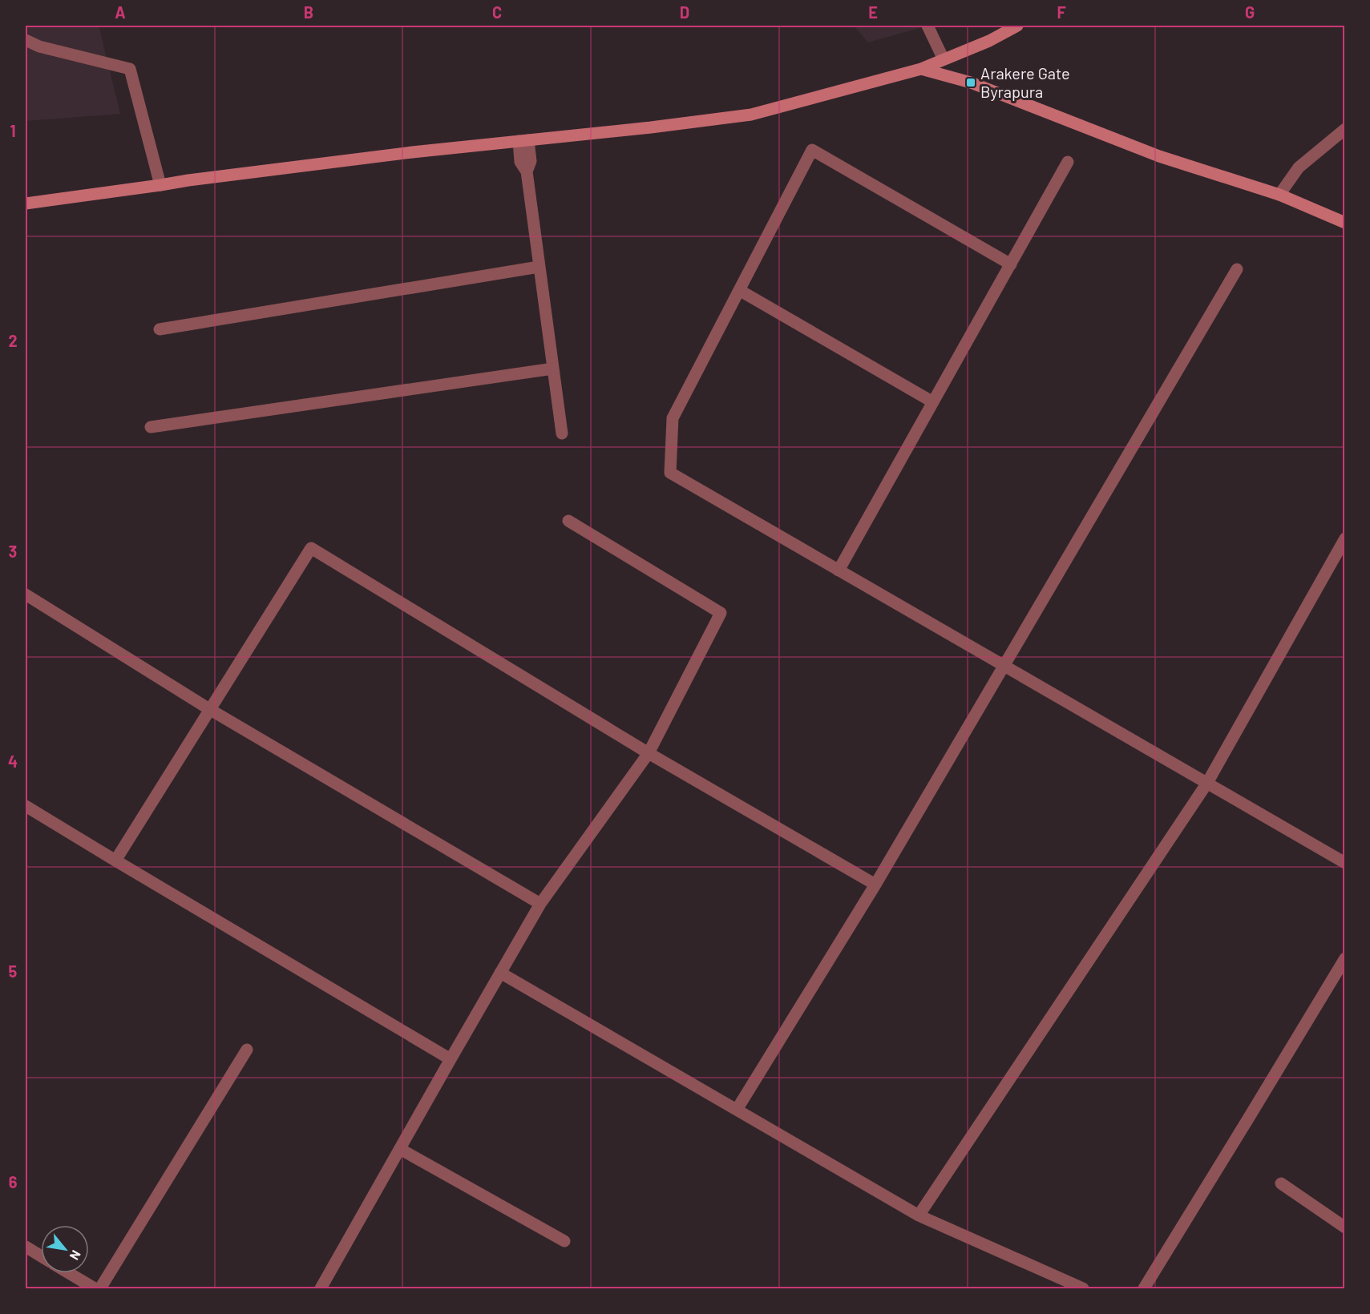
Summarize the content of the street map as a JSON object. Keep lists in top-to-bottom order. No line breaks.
{"places":{"transit":["Arakere Gate Byrapura"]},"north":"bottom right","grid":{"columns":["A","B","C","D","E","F","G"],"rows":["1","2","3","4","5","6"]}}
